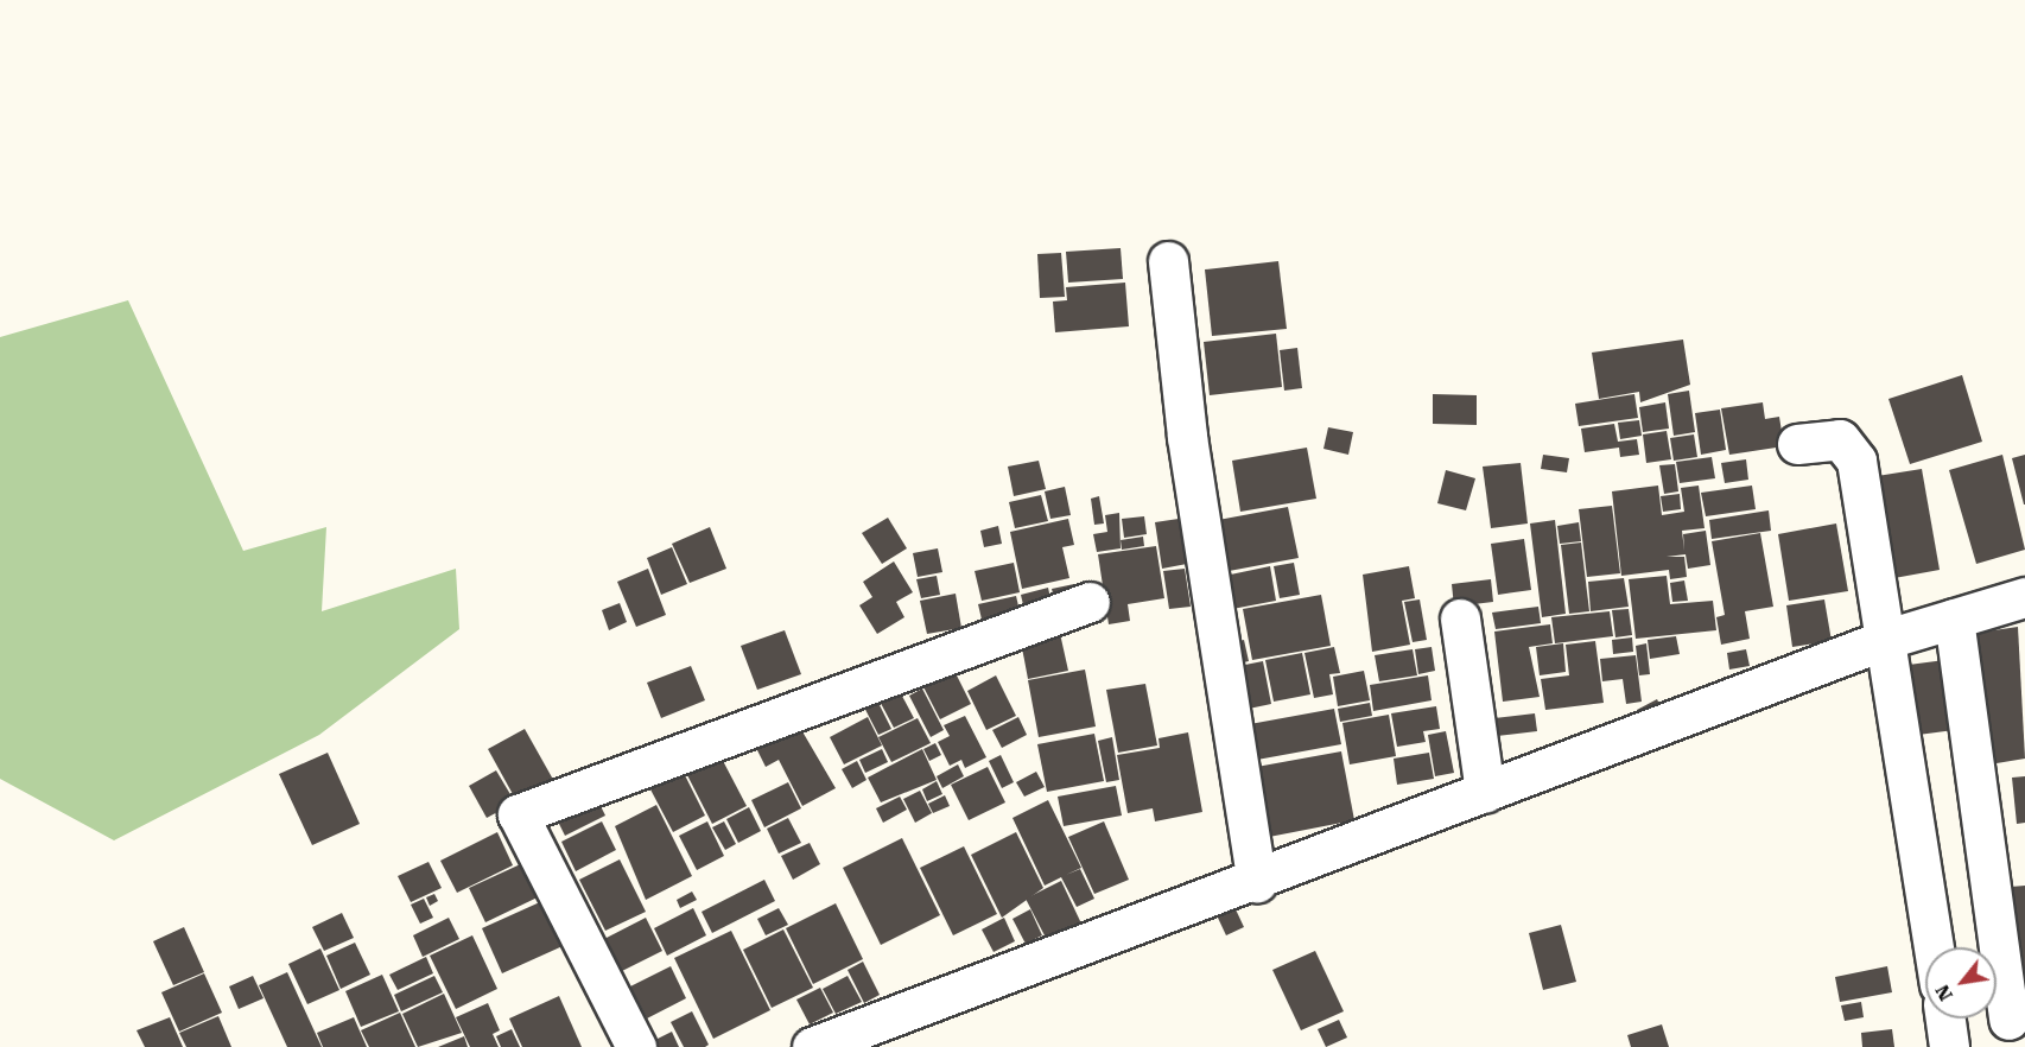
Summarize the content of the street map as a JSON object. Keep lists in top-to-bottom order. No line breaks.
{"north":"bottom left"}
